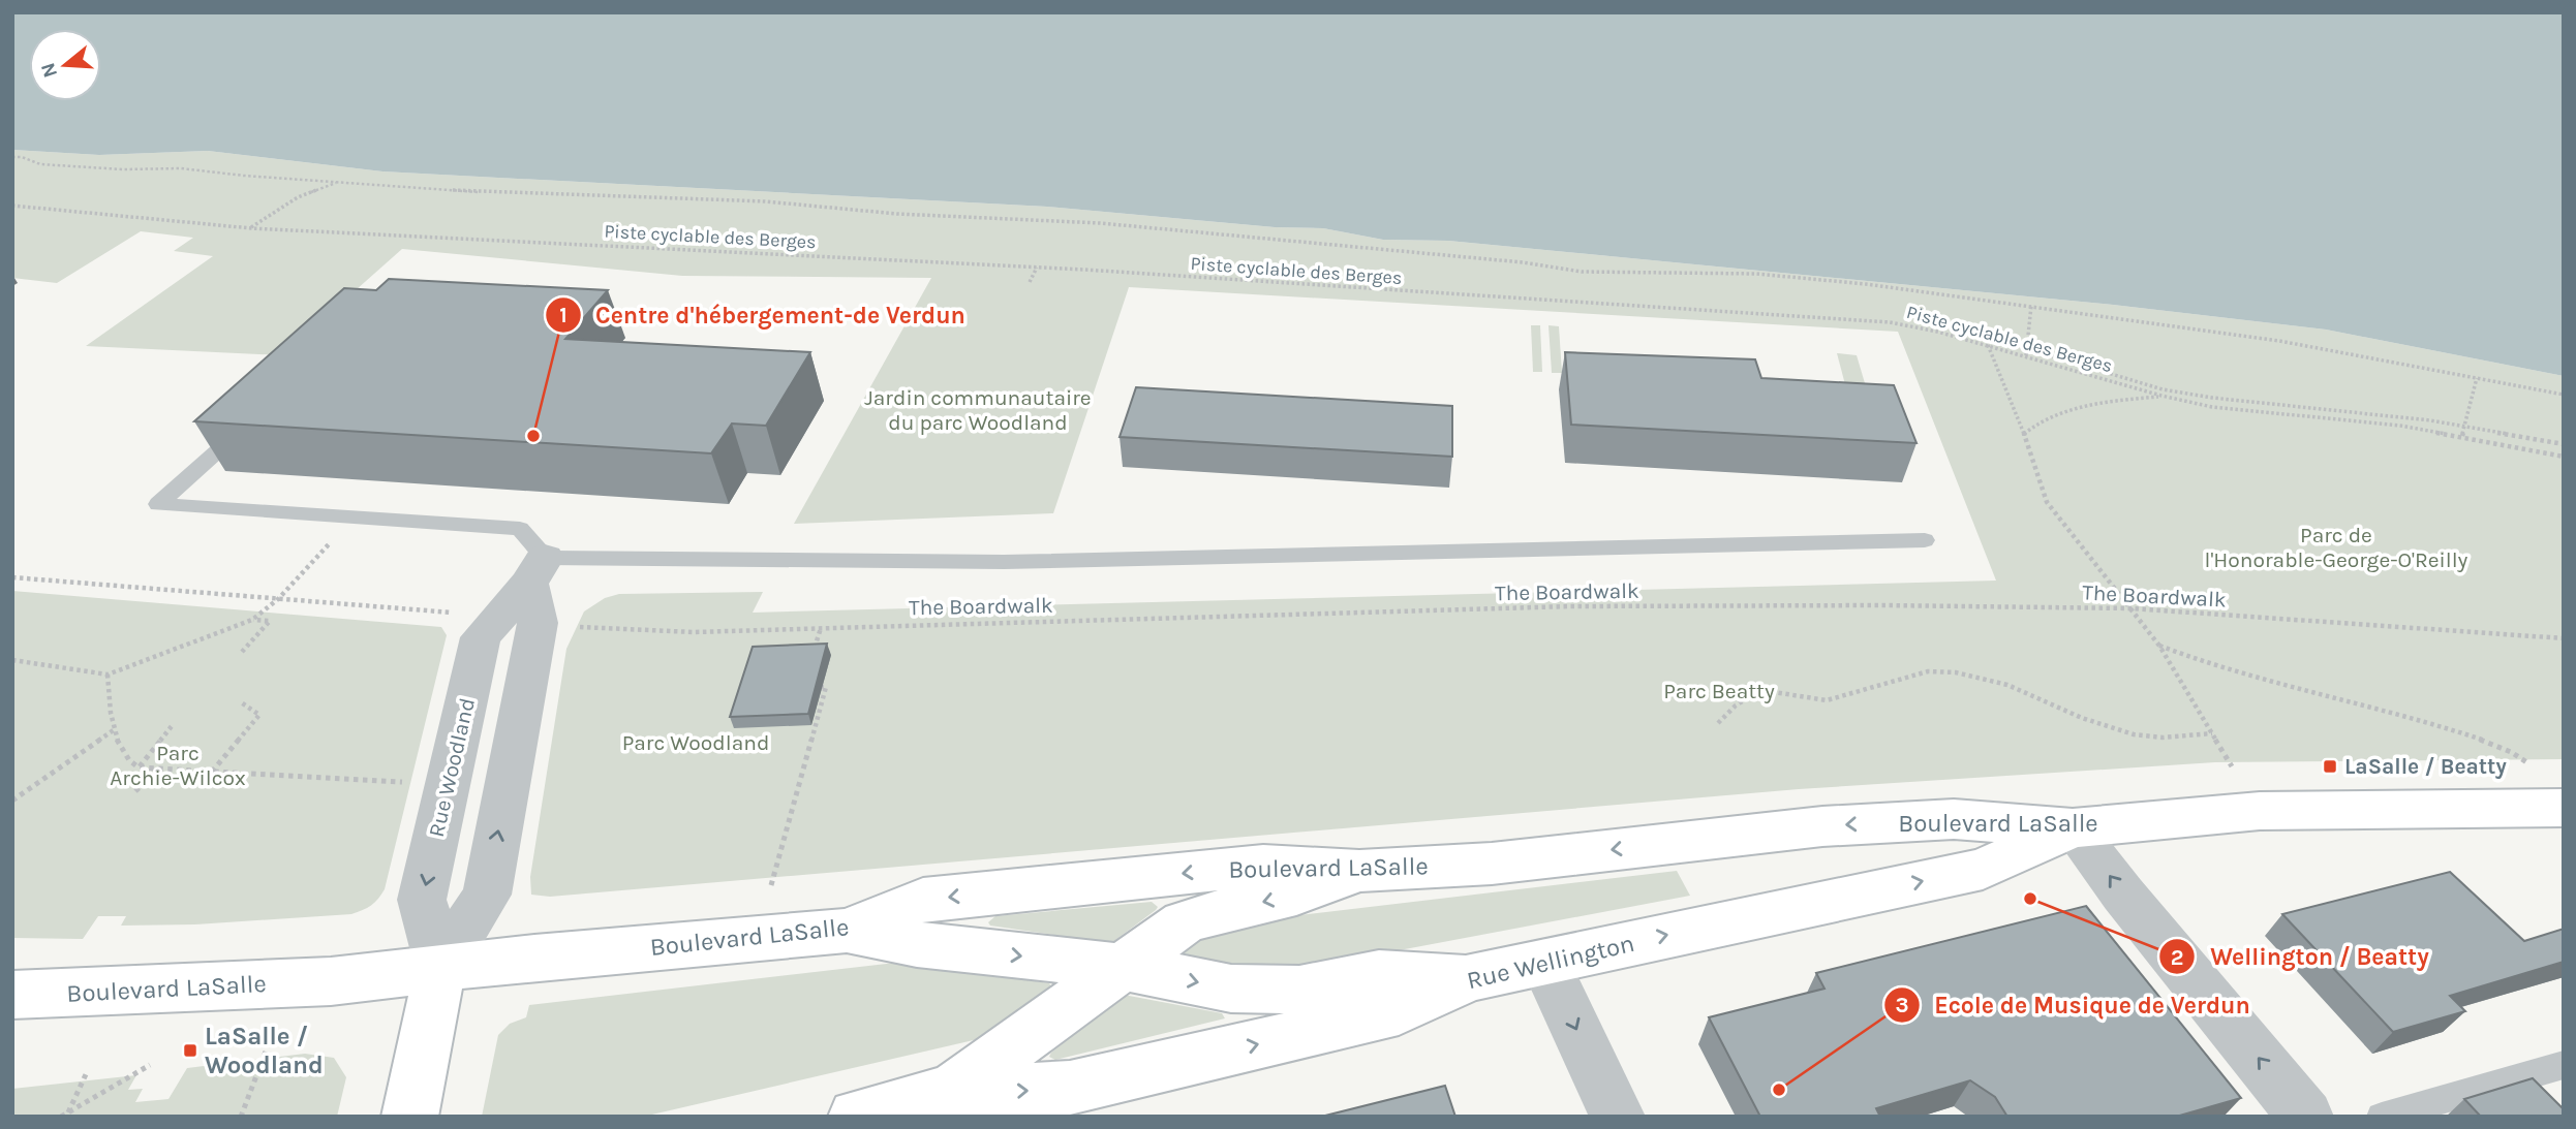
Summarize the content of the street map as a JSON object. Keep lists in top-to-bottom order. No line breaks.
{"streets":{"main road":["Rue Woodland","Boulevard LaSalle","Rue Wellington"],"path":["Piste cyclable des Berges","The Boardwalk"]},"crossings":[["Rue Woodland","Boulevard LaSalle"],["Boulevard LaSalle","Rue Wellington"]],"parks":["Jardin communautaire du parc Woodland","Parc de l'Honorable-George-O'Reilly","Parc Beatty","Parc Woodland","Parc Archie-Wilcox"],"places":{"other":["Centre d'hébergement-de Verdun","Wellington / Beatty","Ecole de Musique de Verdun"],"transit":["LaSalle / Beatty","LaSalle / Woodland"]},"north":"left"}
